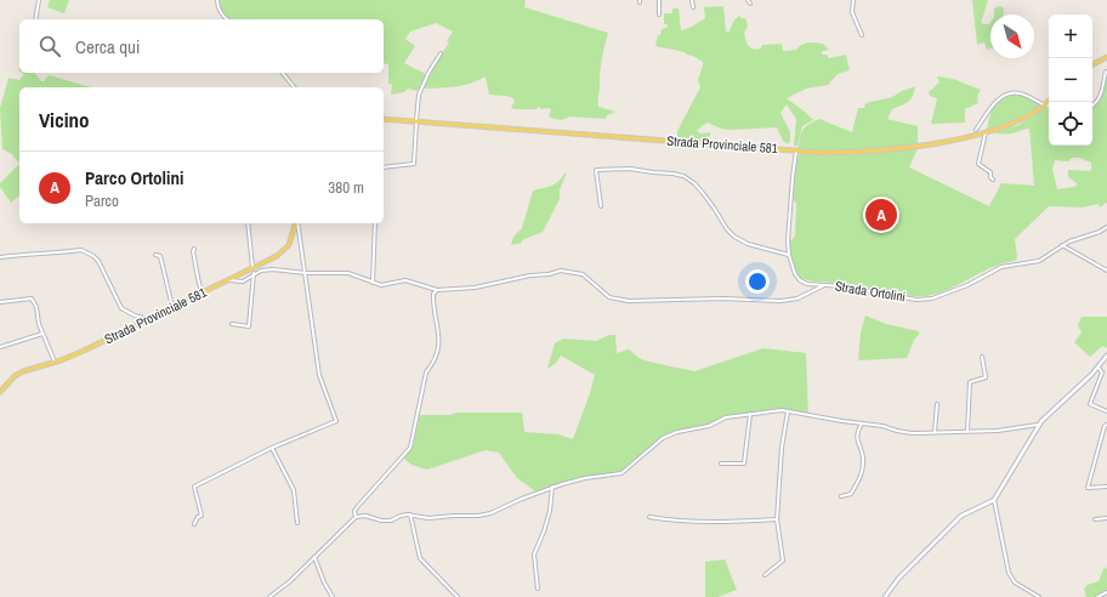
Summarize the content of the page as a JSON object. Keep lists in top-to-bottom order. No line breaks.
{"streets":{"main road":["Strada Provinciale 581"],"street":["Strada Ortolini"]},"crossings":[["Strada Provinciale 581","Strada Ortolini"]],"north":"bottom right","page":{"map_buttons":["+","−"],"search":"Cerca qui","heading":"Vicino","list":[{"mark":"A","name":"Parco Ortolini","note":"Parco","value":"380 m"}],"pins":"A"}}
